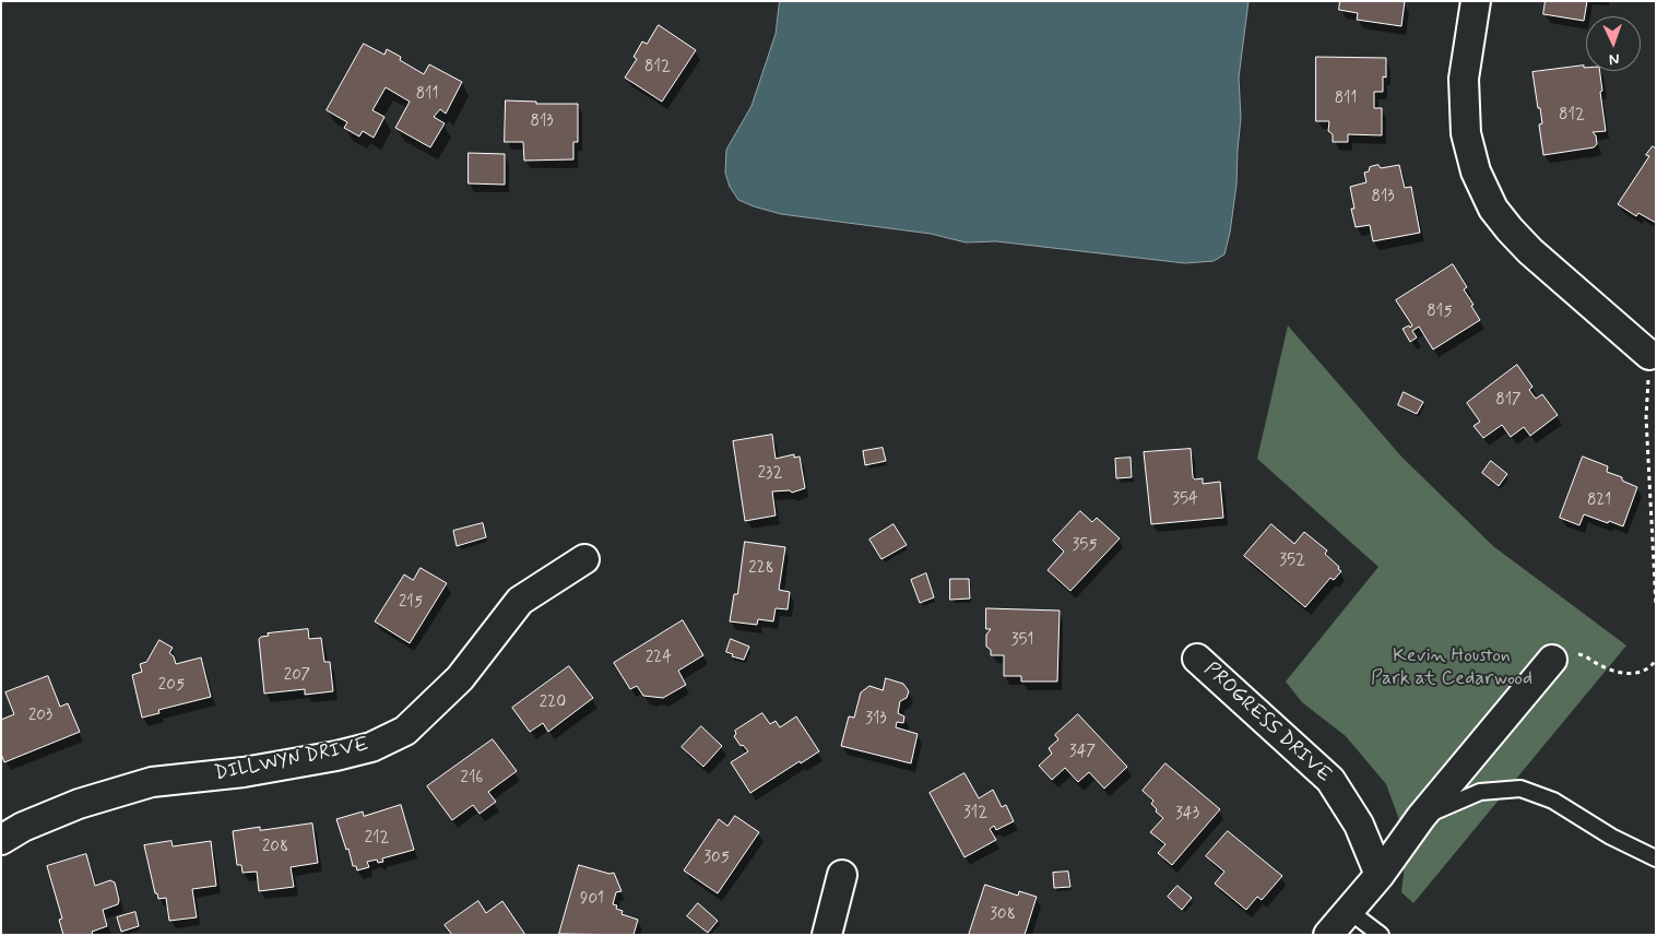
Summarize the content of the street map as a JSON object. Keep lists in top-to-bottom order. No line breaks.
{"streets":{"street":["PROGRESS DRIVE","DILLWYN DRIVE"]},"parks":["Kevin Houston Park at Cedarwood"],"house_numbers":["812","811","811","812","813","813","815","817","232","354","821","355","352","228","215","351","224","207","205","220","203","313","347","216","312","343","212","208","305","901","308"],"north":"bottom"}
